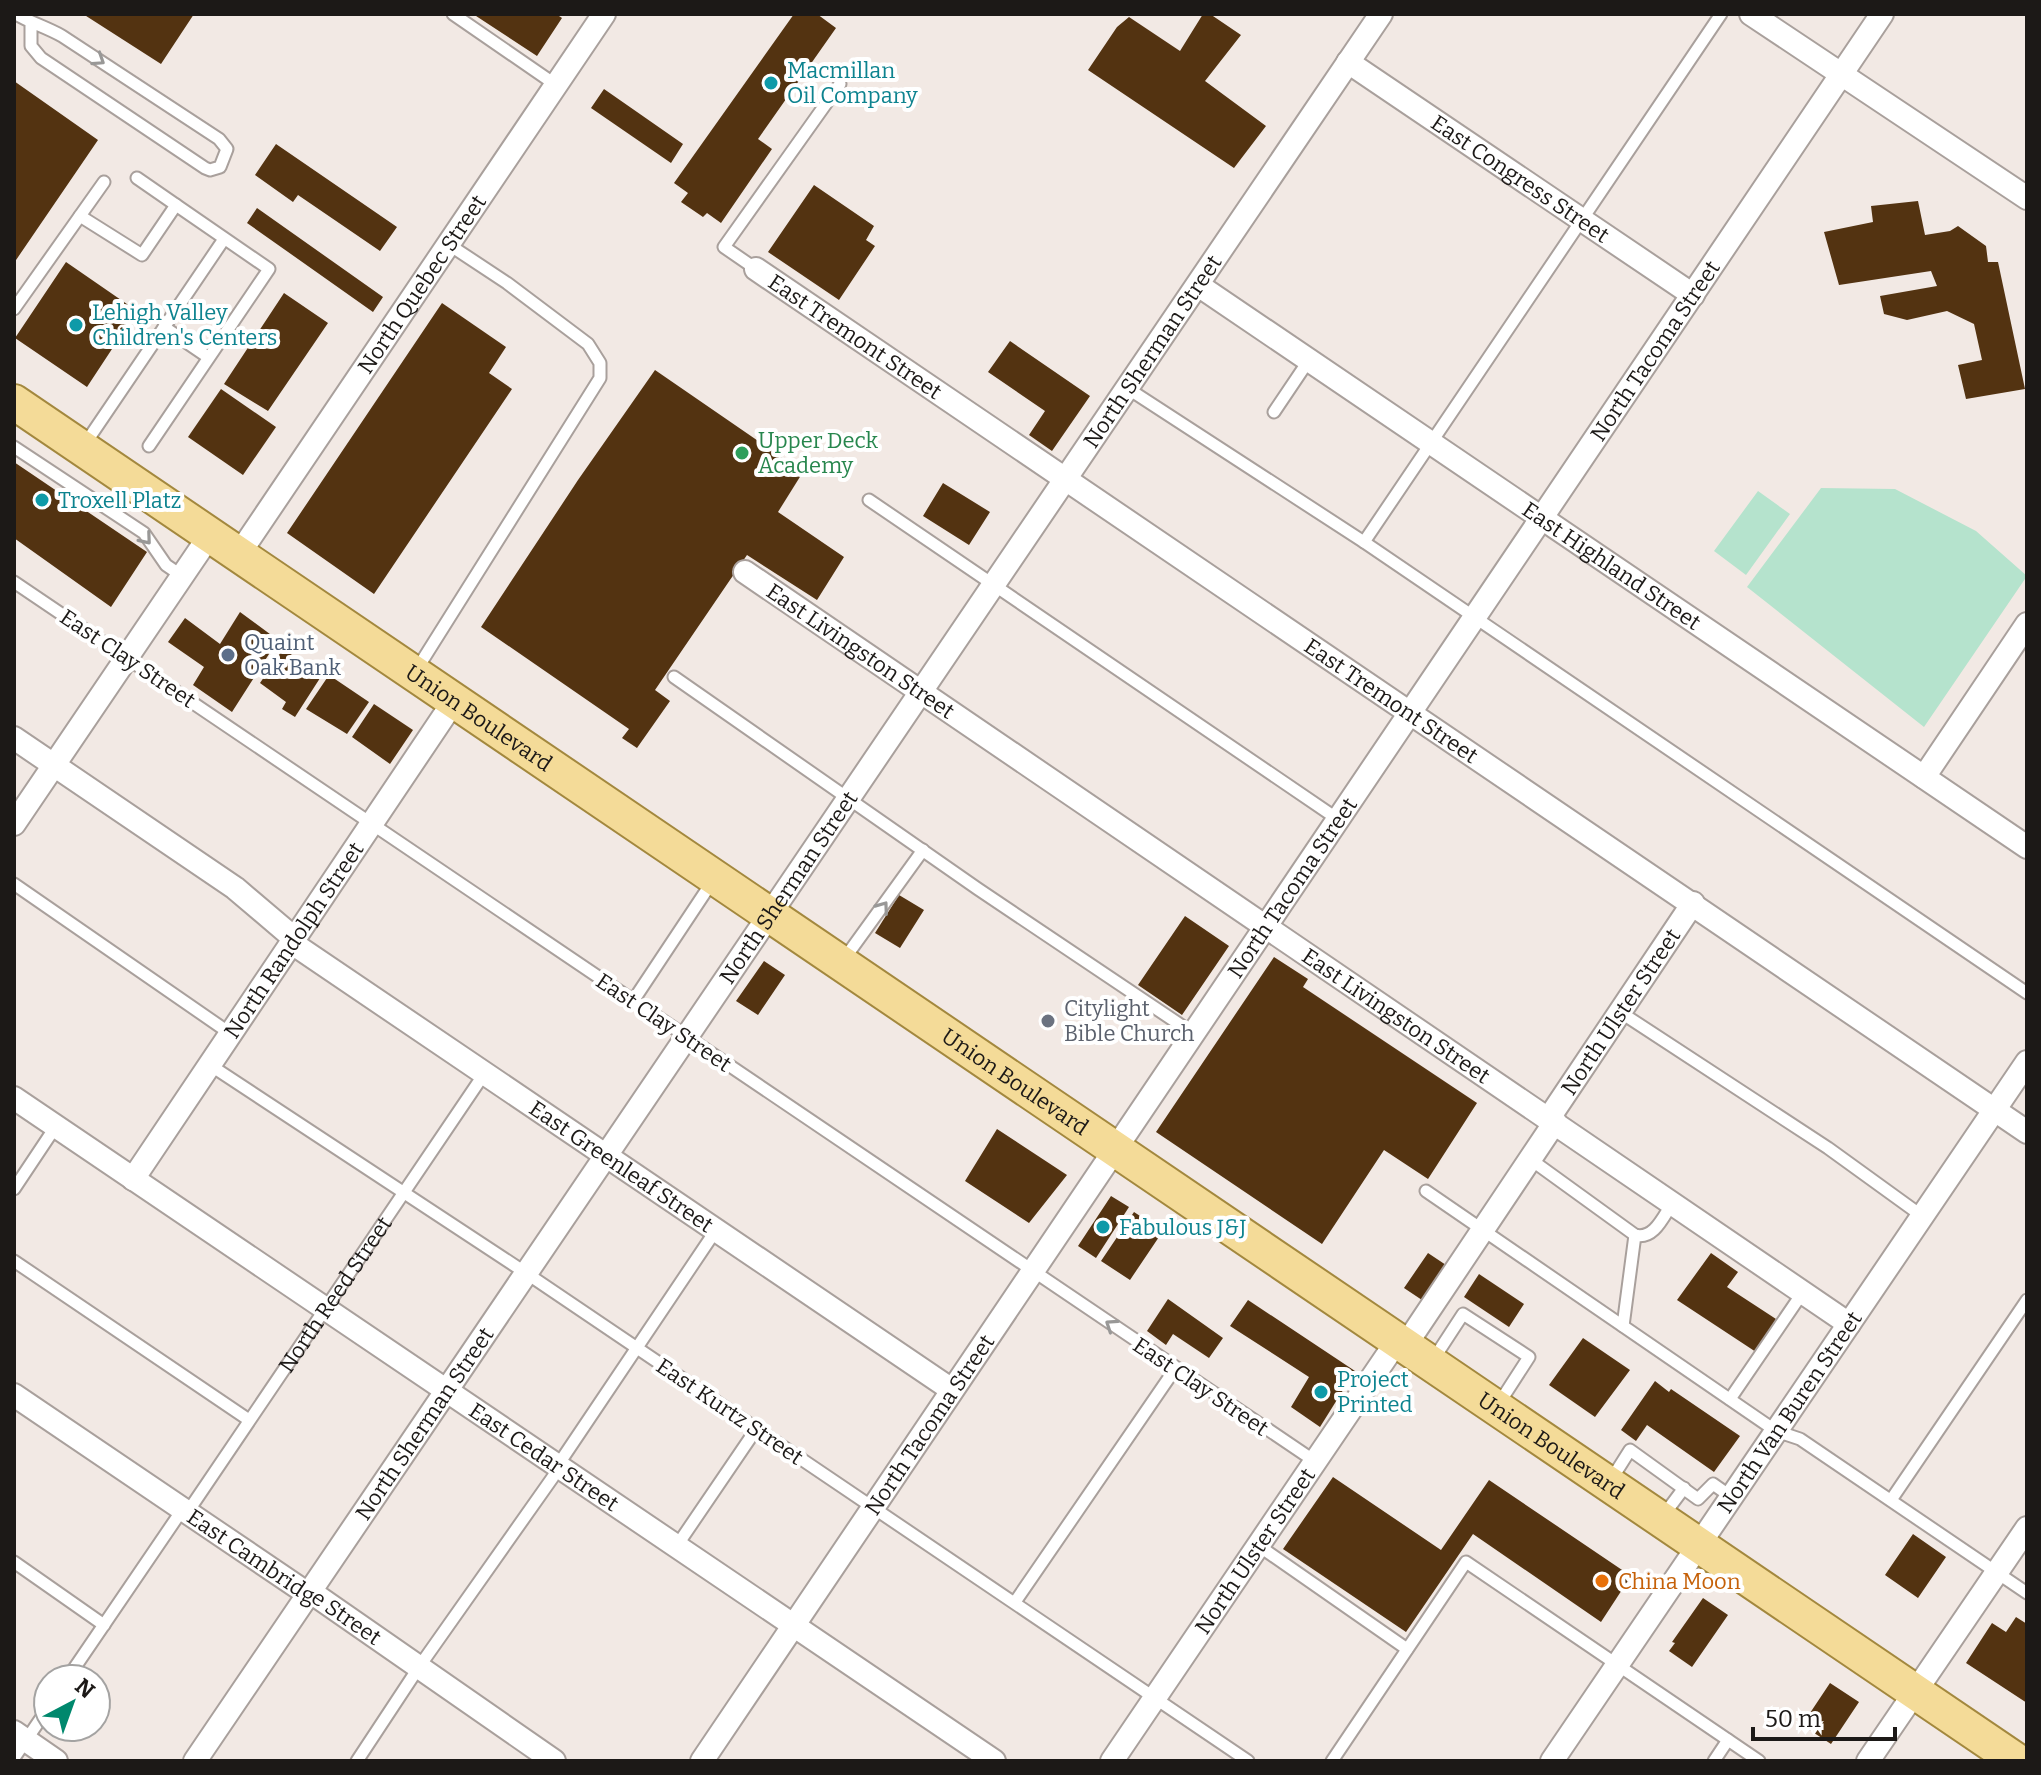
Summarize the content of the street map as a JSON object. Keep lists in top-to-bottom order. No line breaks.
{"streets":{"main road":["Union Boulevard"],"street":["East Congress Street","North Quebec Street","East Tremont Street","North Tacoma Street","North Sherman Street","East Highland Street","East Livingston Street","North Randolph Street","North Ulster Street","East Greenleaf Street","North Van Buren Street","East Cedar Street","East Cambridge Street"],"lane":["East Clay Street","North Reed Street","East Kurtz Street"]},"crossings":[["East Congress Street","North Tacoma Street"],["East Congress Street","North Sherman Street"],["North Quebec Street","Union Boulevard"],["East Tremont Street","North Tacoma Street"],["East Tremont Street","North Sherman Street"],["East Tremont Street","North Ulster Street"],["East Tremont Street","North Van Buren Street"],["North Tacoma Street","East Highland Street"],["North Tacoma Street","East Livingston Street"],["North Tacoma Street","East Clay Street"],["North Tacoma Street","Union Boulevard"],["North Tacoma Street","East Greenleaf Street"],["North Tacoma Street","East Kurtz Street"],["North Tacoma Street","East Cedar Street"],["North Sherman Street","East Highland Street"],["North Sherman Street","East Livingston Street"],["North Sherman Street","East Clay Street"],["North Sherman Street","Union Boulevard"],["North Sherman Street","East Greenleaf Street"],["North Sherman Street","East Kurtz Street"],["North Sherman Street","East Cedar Street"],["North Sherman Street","East Cambridge Street"],["East Livingston Street","North Ulster Street"],["East Livingston Street","North Van Buren Street"],["East Clay Street","North Randolph Street"],["East Clay Street","North Ulster Street"],["Union Boulevard","North Randolph Street"],["Union Boulevard","North Ulster Street"],["Union Boulevard","North Van Buren Street"],["North Randolph Street","East Greenleaf Street"],["North Randolph Street","East Kurtz Street"],["North Randolph Street","East Cedar Street"],["North Ulster Street","East Kurtz Street"],["East Greenleaf Street","North Reed Street"],["North Reed Street","East Kurtz Street"],["North Reed Street","East Cedar Street"],["North Reed Street","East Cambridge Street"]],"places":["Macmillan Oil Company","Lehigh Valley Children's Centers","Upper Deck Academy","Troxell Platz","Quaint Oak Bank","Citylight Bible Church","Fabulous J&J","Project Printed","China Moon"],"scale_bar":"50 m","north":"top right"}
